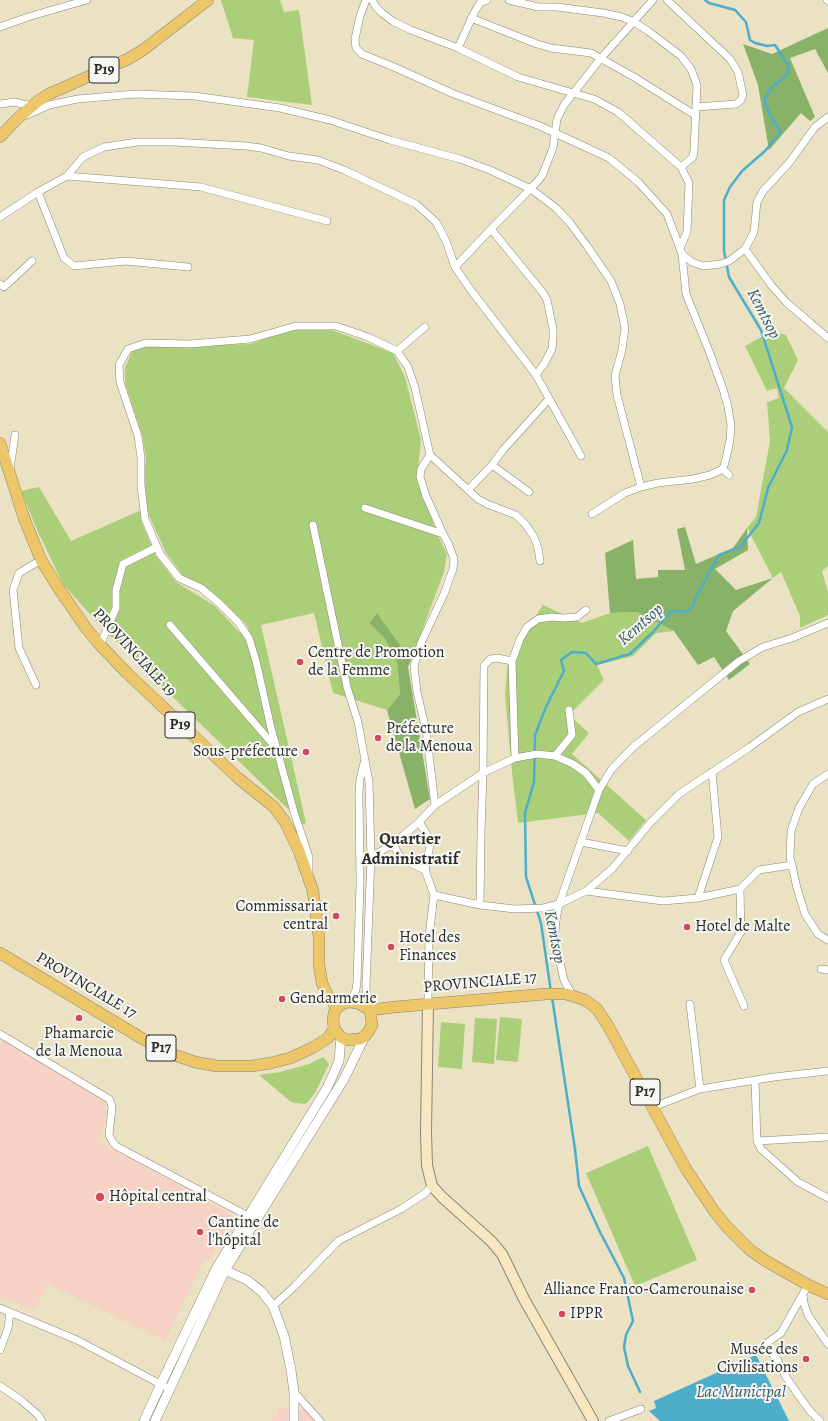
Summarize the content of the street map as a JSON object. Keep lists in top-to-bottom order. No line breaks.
{"streets":{"main road":["P19","PROVINCIALE 19","PROVINCIALE 17","P17"]},"crossings":[["PROVINCIALE 19","PROVINCIALE 17"]],"districts":["Quartier Administratif"],"water":["Kemtsop","Lac Municipal"],"places":["Centre de Promotion de la Femme","Préfecture de la Menoua","Sous-préfecture","Commissariat central","Hotel de Malte","Hotel des Finances","Gendarmerie","Phamarcie de la Menoua","Hôpital central","Cantine de l'hôpital","Alliance Franco-Camerounaise","IPPR","Musée des Civilisations"]}
